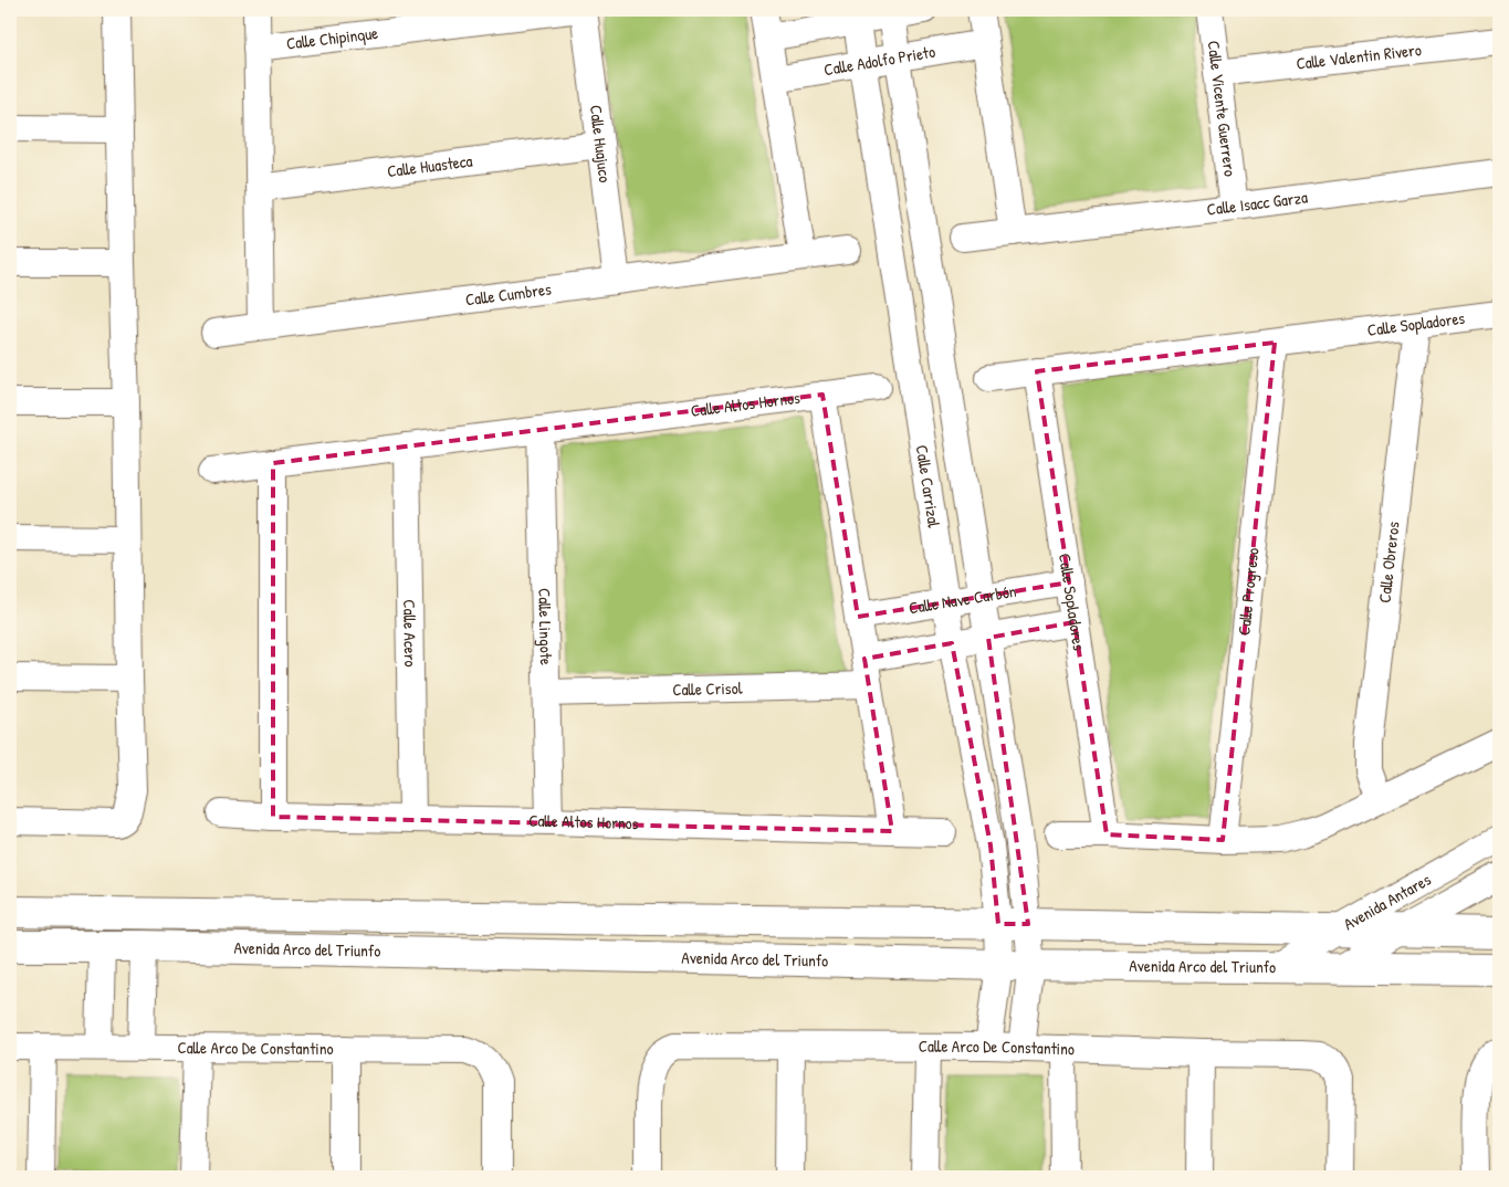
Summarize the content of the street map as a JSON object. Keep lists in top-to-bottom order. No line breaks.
{"streets":{"street":["Calle Chipinque","Calle Valentin Rivero","Calle Adolfo Prieto","Calle Vicente Guerrero","Calle Huajuco","Calle Huasteca","Calle Isacc Garza","Calle Cumbres","Calle Sopladores","Calle Altos Hornos","Calle Carrizal","Calle Obreros","Calle Progreso","Calle Nave Carbón","Calle Lingote","Calle Acero","Calle Crisol","Avenida Antares","Avenida Arco del Triunfo","Calle Arco De Constantino"]},"crossings":[["Calle Valentin Rivero","Calle Vicente Guerrero"],["Calle Adolfo Prieto","Calle Carrizal"],["Calle Vicente Guerrero","Calle Isacc Garza"],["Calle Huajuco","Calle Huasteca"],["Calle Huajuco","Calle Cumbres"],["Calle Sopladores","Calle Obreros"],["Calle Sopladores","Calle Progreso"],["Calle Sopladores","Calle Nave Carbón"],["Calle Altos Hornos","Calle Nave Carbón"],["Calle Altos Hornos","Calle Lingote"],["Calle Altos Hornos","Calle Acero"],["Calle Altos Hornos","Calle Crisol"],["Calle Carrizal","Calle Nave Carbón"],["Calle Carrizal","Avenida Arco del Triunfo"],["Calle Carrizal","Calle Arco De Constantino"],["Calle Lingote","Calle Crisol"],["Avenida Antares","Avenida Arco del Triunfo"]]}
